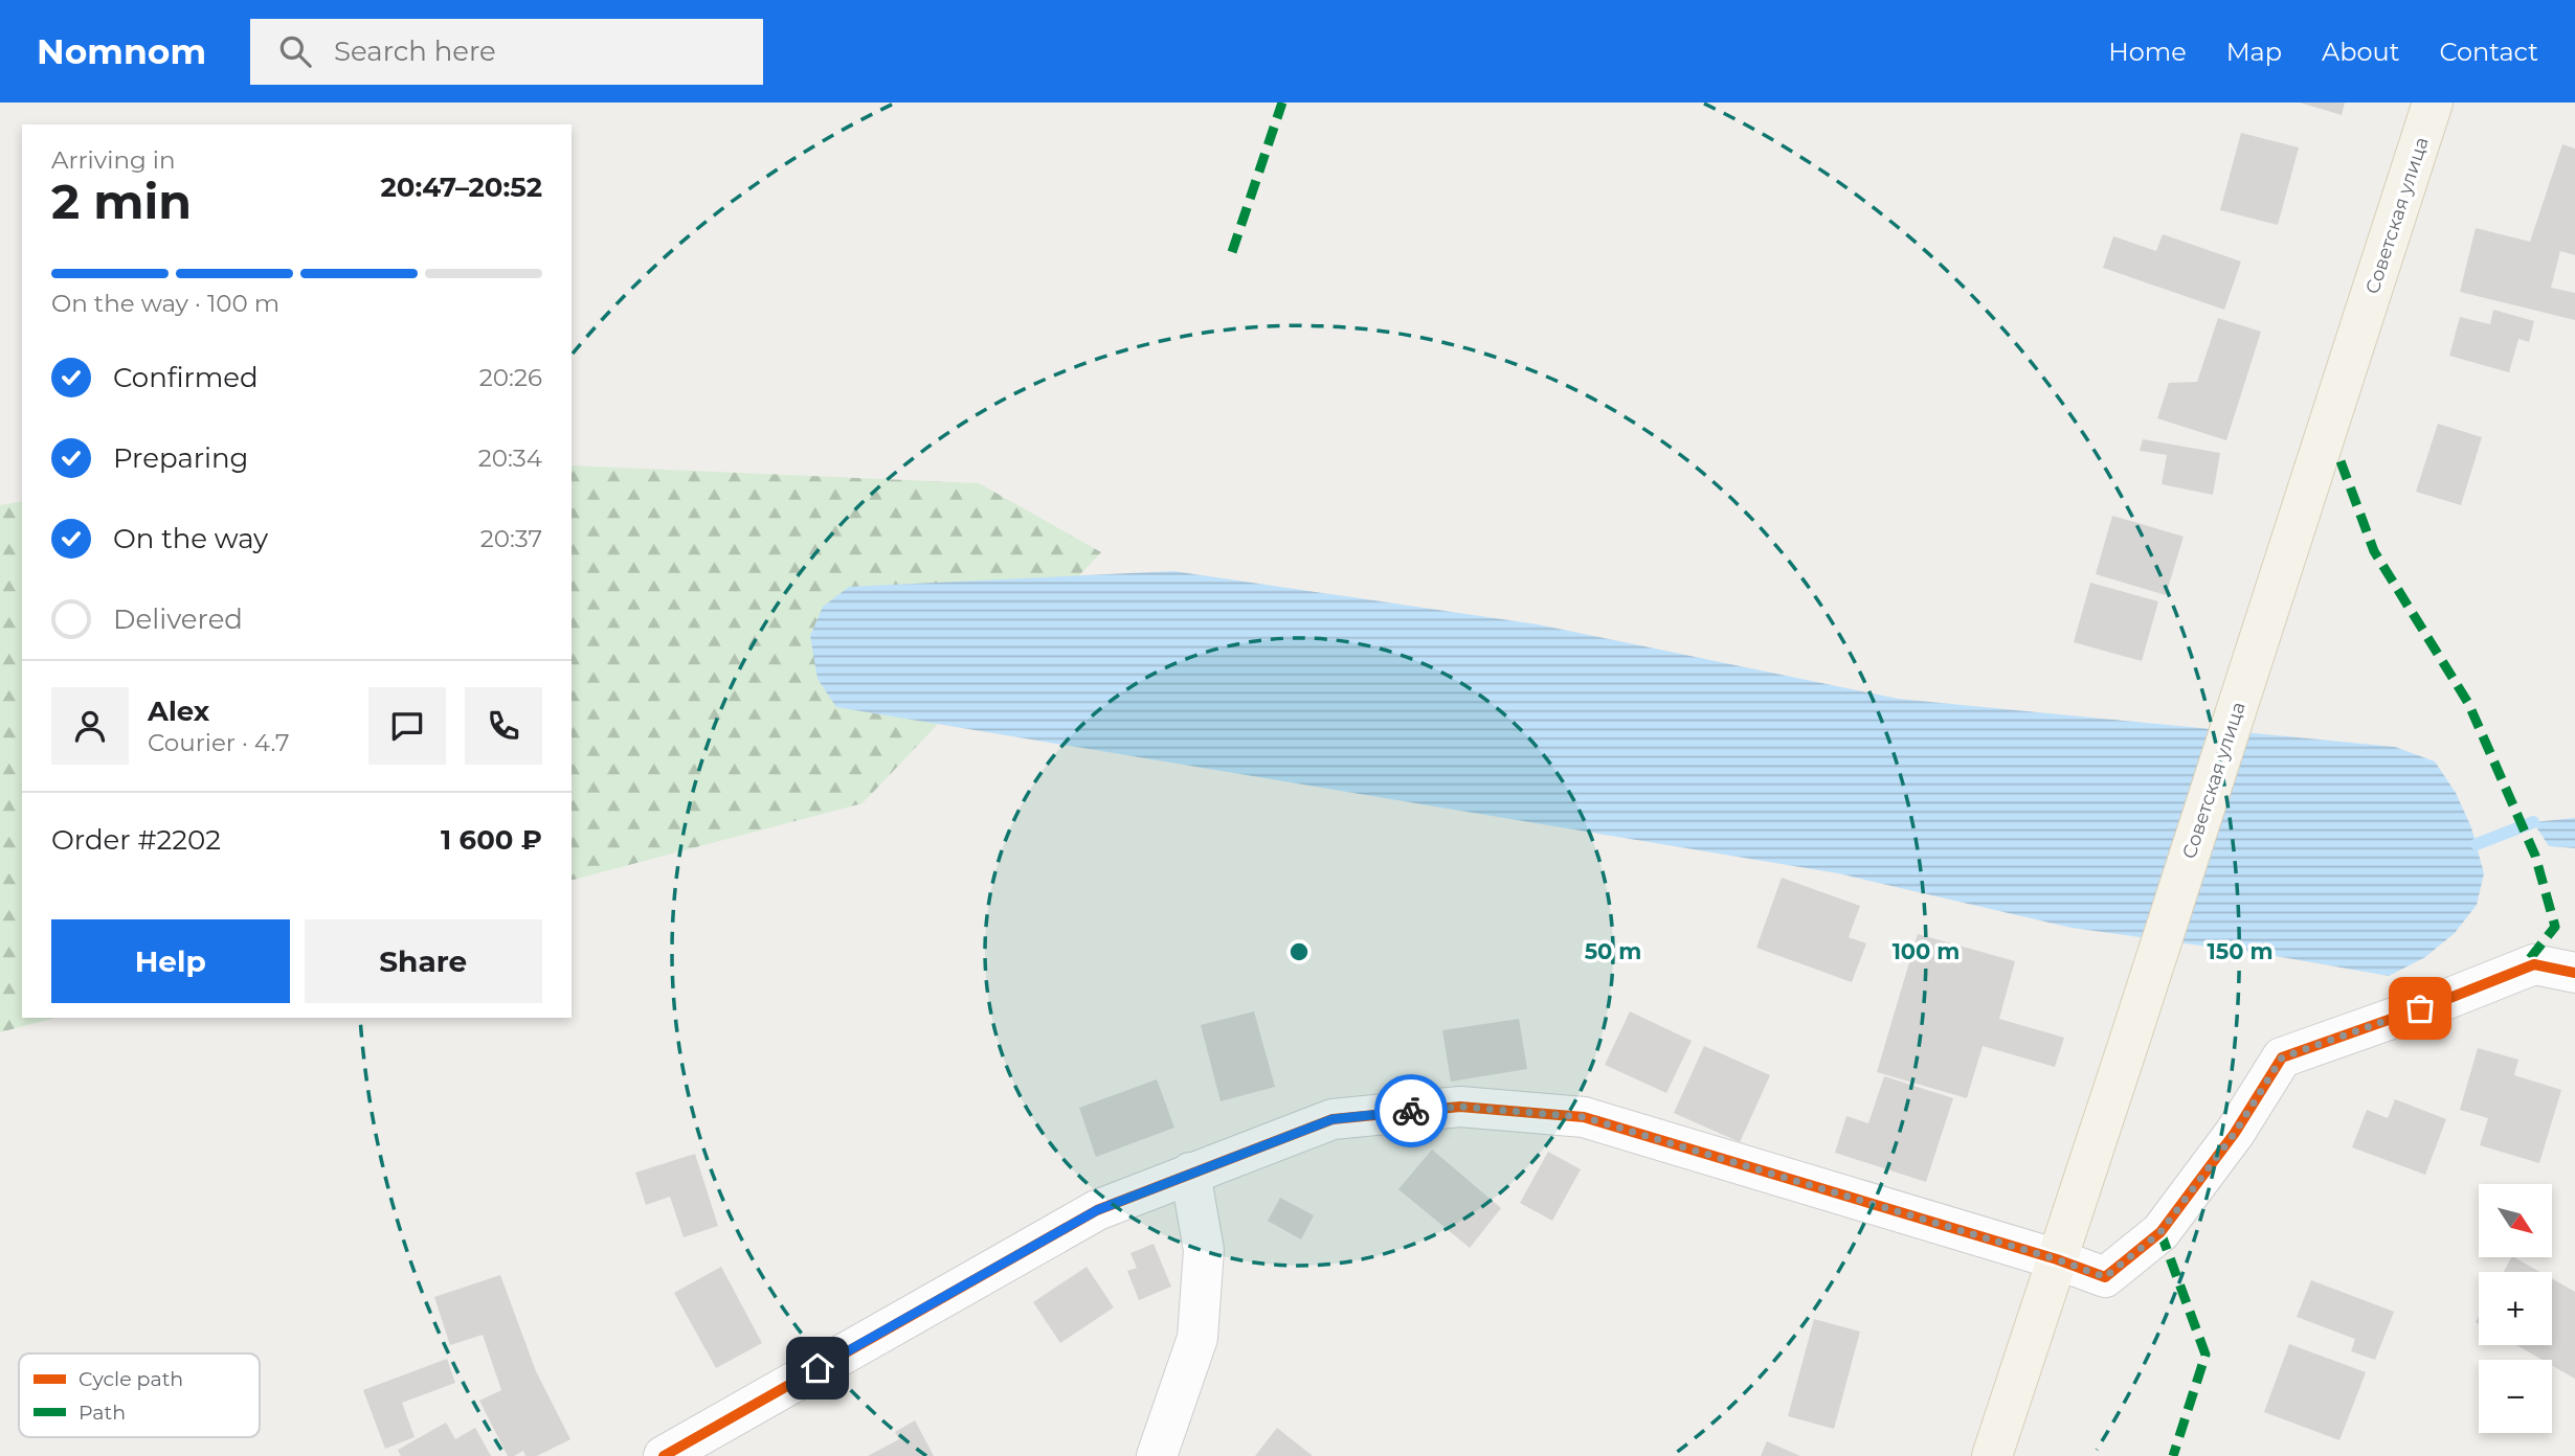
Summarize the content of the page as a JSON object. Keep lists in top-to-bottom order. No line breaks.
{"streets":{"main road":["Советская улица"]},"legend":["Cycle path","Path"],"north":"bottom right","page":{"header":"Nomnom","search":"Search here","nav":["Home","Map","About","Contact"],"heading":["2 min","Arriving in","20:47–20:52"],"panel":["Alex","Courier · 4.7","Order #2202","1 600 ₽"],"bar":"On the way · 100 m","list":[["Confirmed","20:26"],["Preparing","20:34"],["On the way","20:37"],"Delivered"],"buttons":["Help","Share"],"map_buttons":["+","−"]},"rings":["50 m","100 m","150 m"]}
